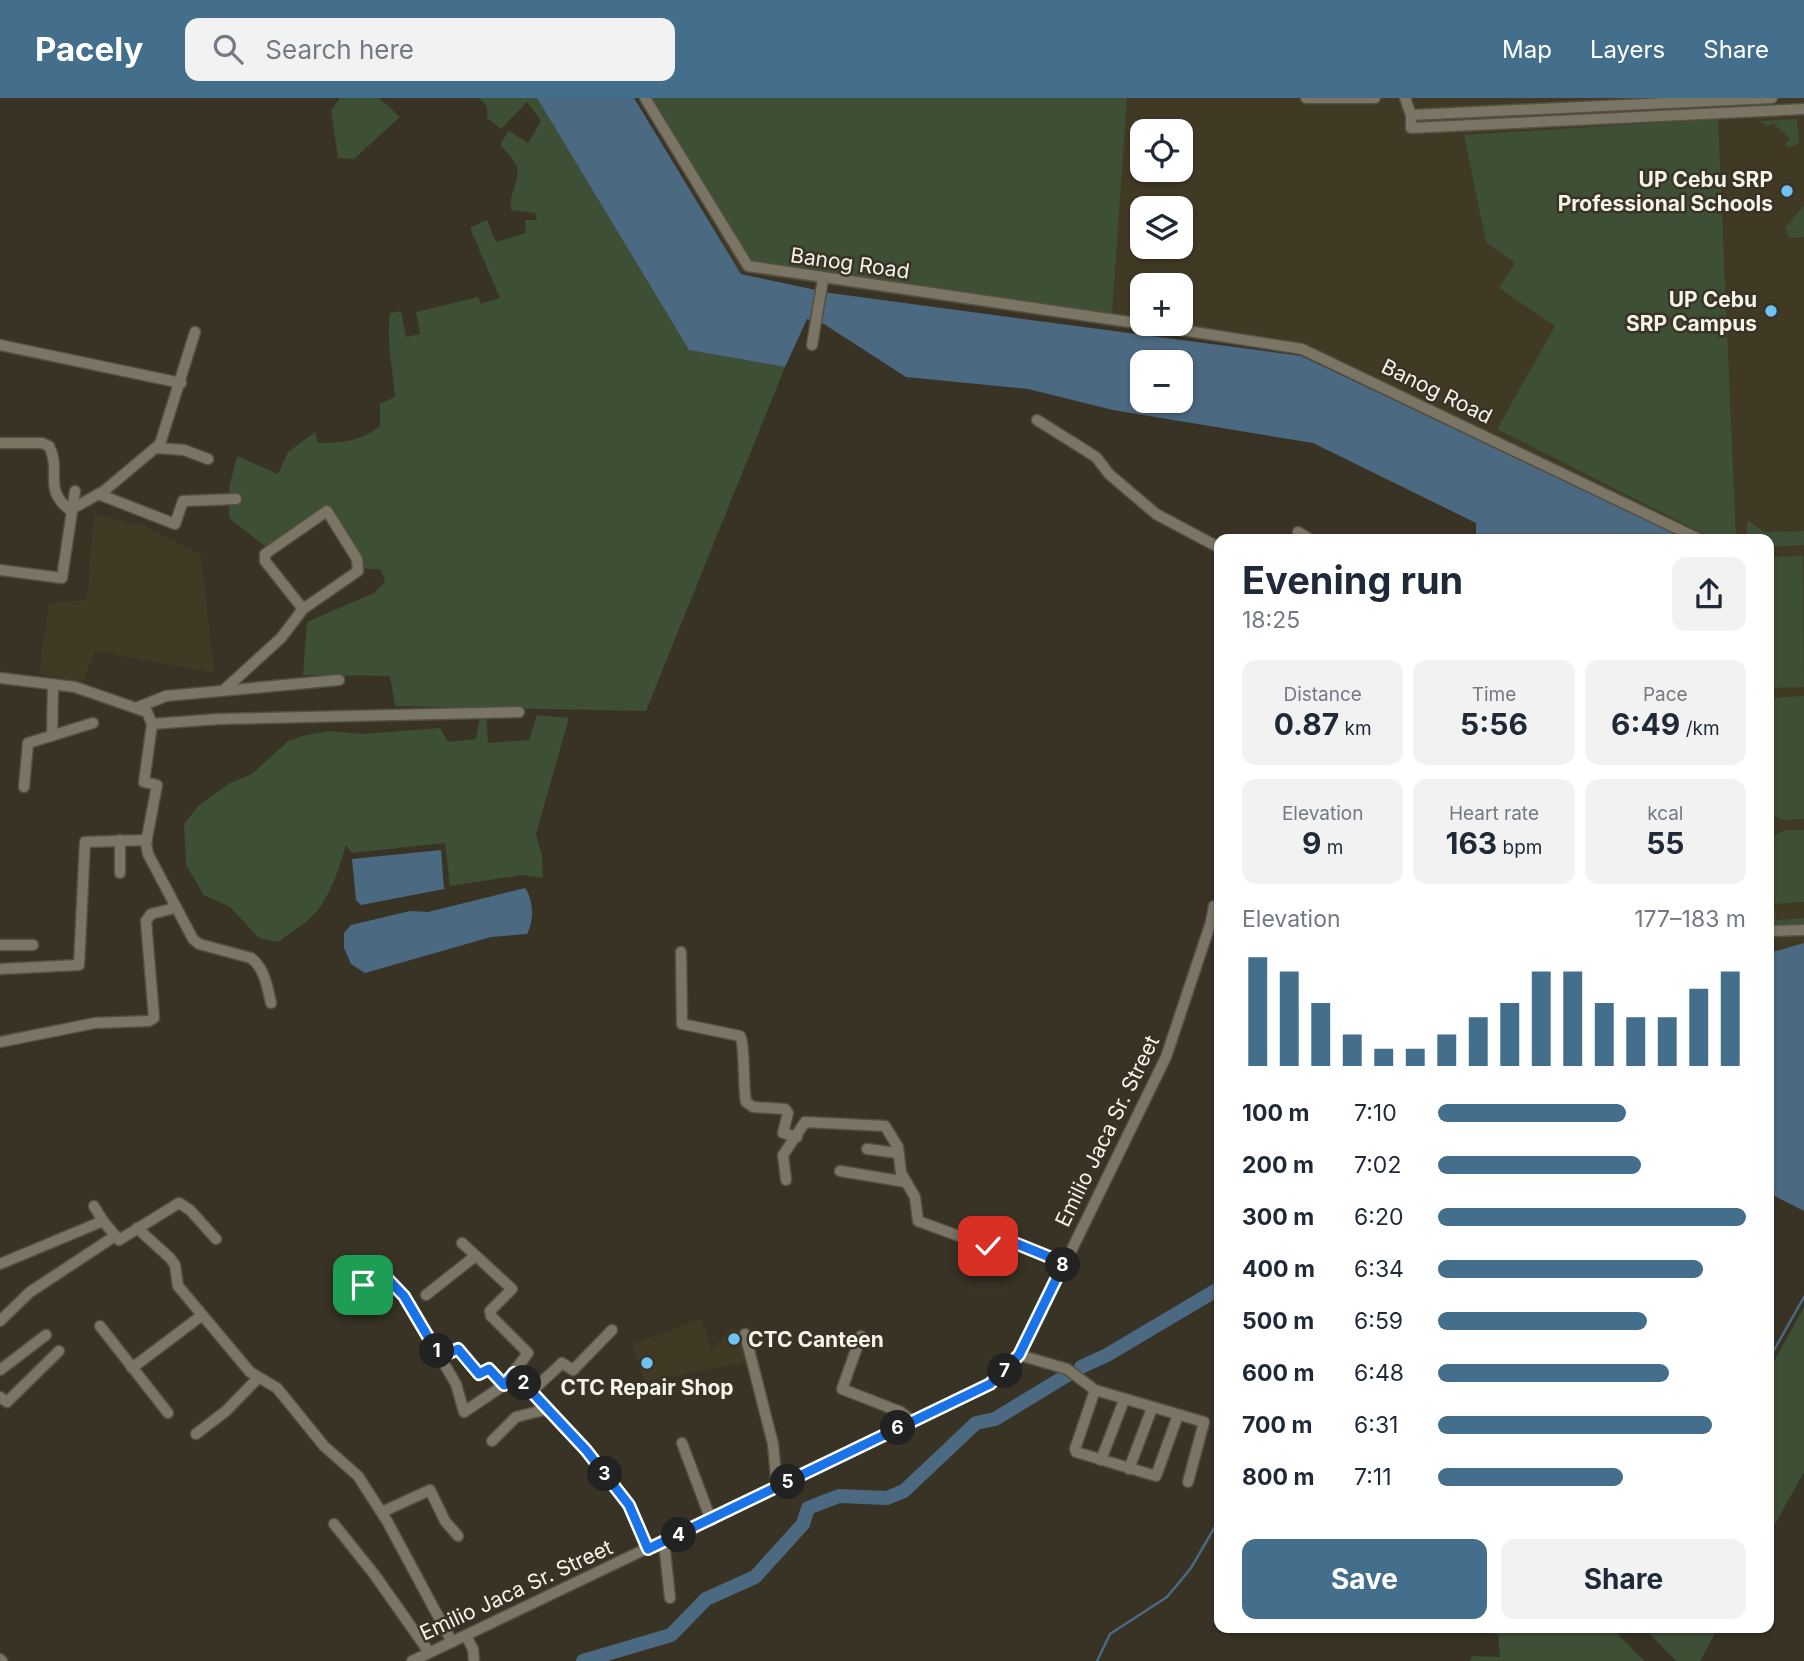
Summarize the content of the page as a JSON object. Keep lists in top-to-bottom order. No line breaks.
{"streets":{"street":["Banog Road","Emilio Jaca Sr. Street"]},"places":["UP Cebu SRP Professional Schools","UP Cebu SRP Campus","CTC Canteen","CTC Repair Shop"],"page":{"header":"Pacely","search":"Search here","nav":["Map","Layers","Share"],"map_buttons":["+","−"],"heading":["Evening run","18:25"],"stats":[["Distance","0.87 km"],["Time","5:56"],["Pace","6:49 /km"],["Elevation","9 m"],["Heart rate","163 bpm"],["kcal","55"]],"chart":["Elevation","177–183 m"],"list":[{"name":"100 m","note":"7:10"},{"name":"200 m","note":"7:02"},{"name":"300 m","note":"6:20"},{"name":"400 m","note":"6:34"},{"name":"500 m","note":"6:59"},{"name":"600 m","note":"6:48"},{"name":"700 m","note":"6:31"},{"name":"800 m","note":"7:11"}],"pins":["8","1","7","2","6","3","5","4"],"buttons":["Save","Share"]}}
